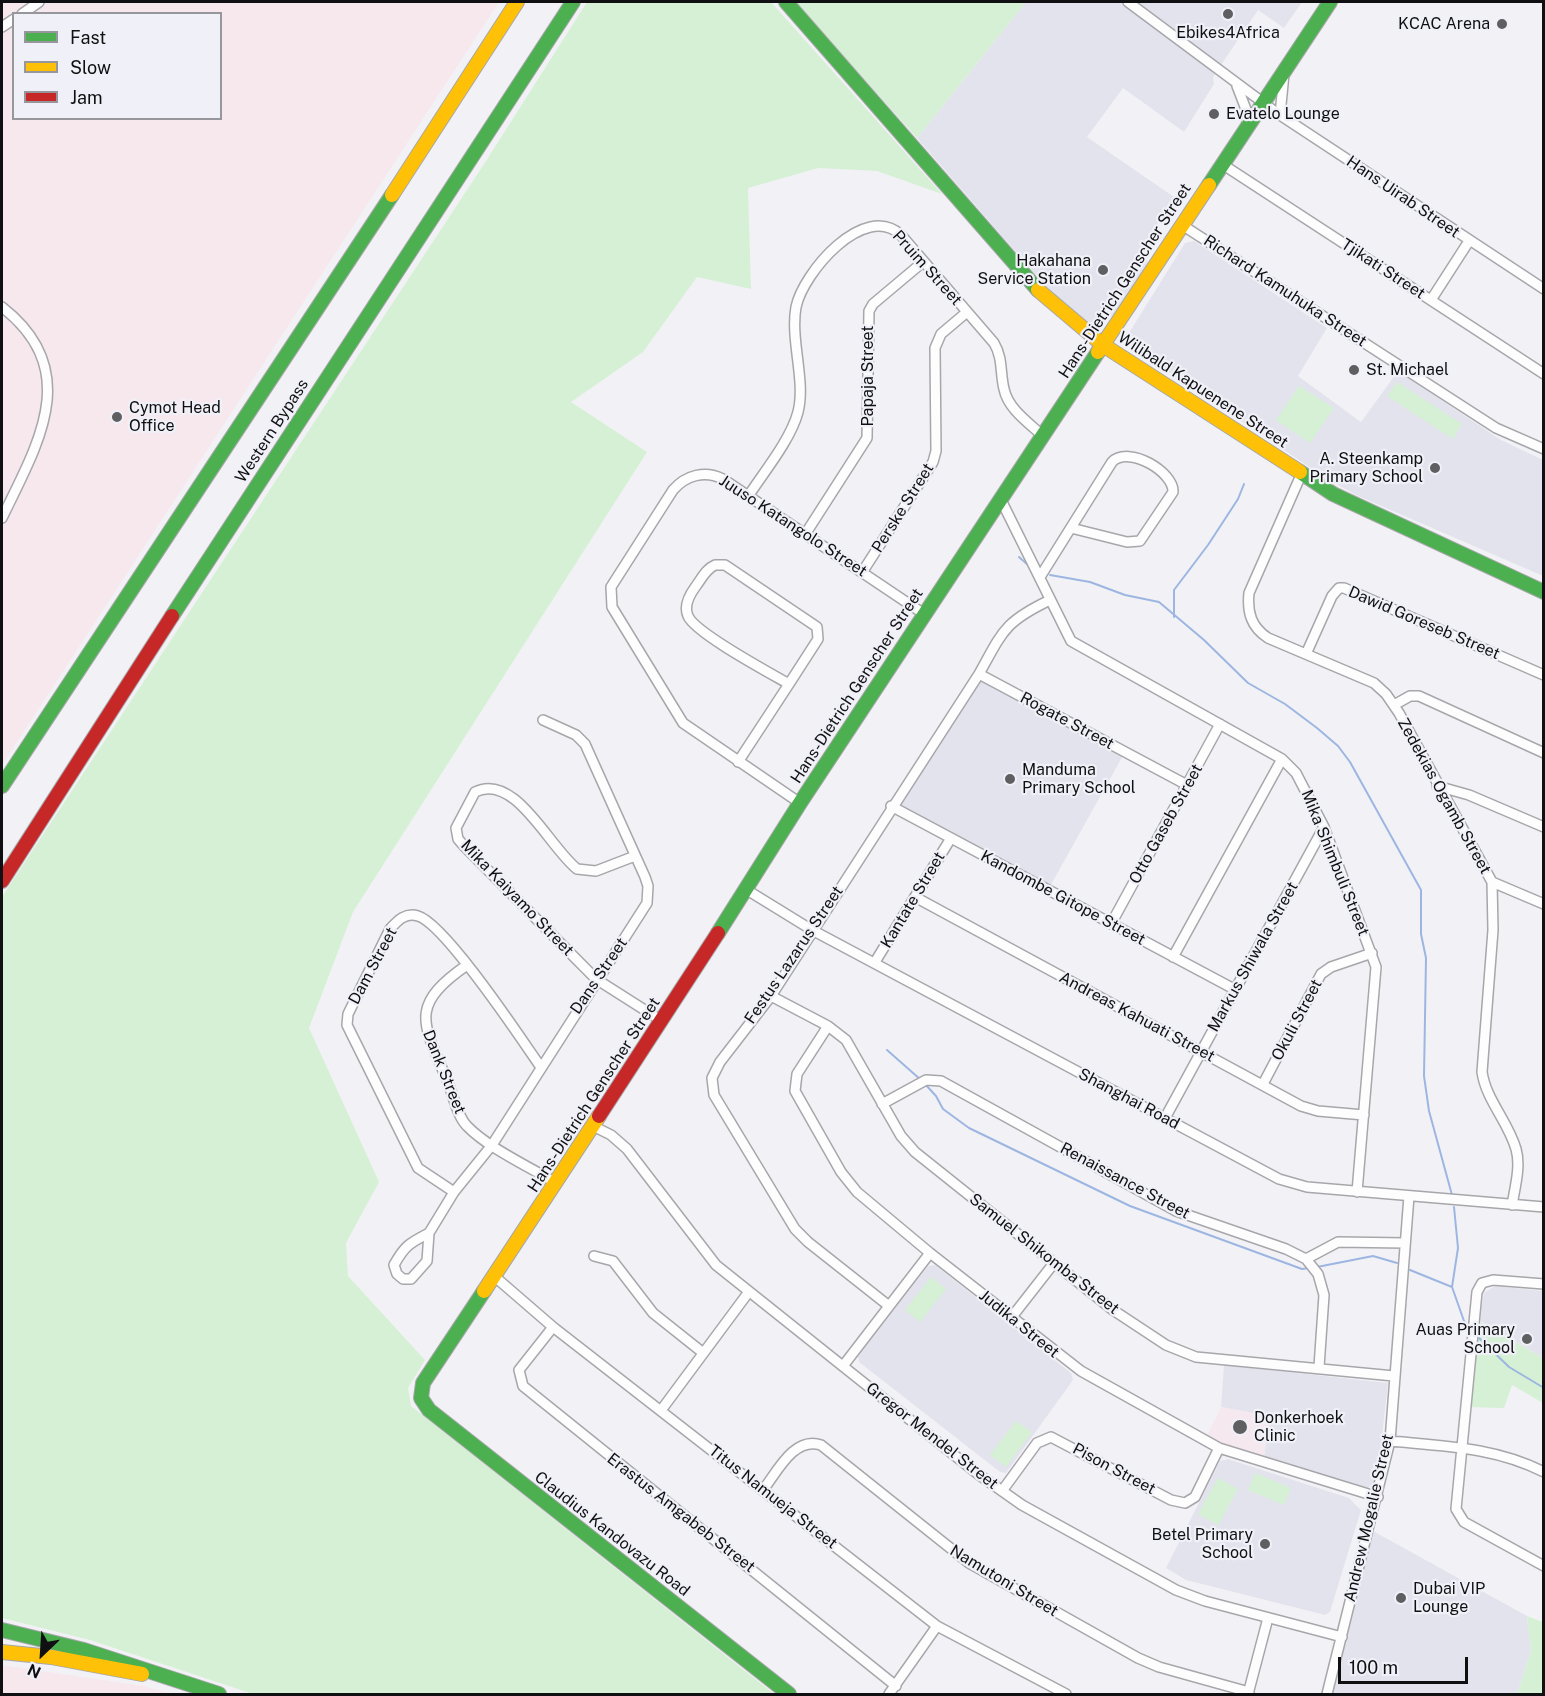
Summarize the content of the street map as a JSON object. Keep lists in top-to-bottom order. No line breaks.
{"streets":{"main road":["Hans-Dietrich Genscher Street","Wilibald Kapuenene Street","Western Bypass","Claudius Kandovazu Road"],"street":["Hans Uirab Street","Pruim Street","Tjikati Street","Richard Kamuhuka Street","Papaja Street","Perske Street","Juuso Katangolo Street","Dawid Goreseb Street","Rogate Street","Zedekias Ogamb Street","Otto Gaseb Street","Mika Shimbuli Street","Mika Kaiyamo Street","Kandombe Gitope Street","Kantate Street","Festus Lazarus Street","Markus Shiwala Street","Dam Street","Dans Street","Andreas Kahuati Street","Okuli Street","Dank Street","Shanghai Road","Renaissance Street","Samuel Shikomba Street","Judika Street","Gregor Mendel Street","Pison Street","Titus Namueja Street","Erastus Amgabeb Street","Andrew Mogalie Street","Namutoni Street"]},"crossings":[["Hans Uirab Street","Hans-Dietrich Genscher Street"],["Pruim Street","Hans-Dietrich Genscher Street"],["Pruim Street","Papaja Street"],["Pruim Street","Perske Street"],["Pruim Street","Juuso Katangolo Street"],["Tjikati Street","Hans-Dietrich Genscher Street"],["Hans-Dietrich Genscher Street","Richard Kamuhuka Street"],["Hans-Dietrich Genscher Street","Wilibald Kapuenene Street"],["Hans-Dietrich Genscher Street","Juuso Katangolo Street"],["Hans-Dietrich Genscher Street","Mika Shimbuli Street"],["Hans-Dietrich Genscher Street","Mika Kaiyamo Street"],["Hans-Dietrich Genscher Street","Dank Street"],["Hans-Dietrich Genscher Street","Shanghai Road"],["Hans-Dietrich Genscher Street","Gregor Mendel Street"],["Hans-Dietrich Genscher Street","Titus Namueja Street"],["Hans-Dietrich Genscher Street","Claudius Kandovazu Road"],["Papaja Street","Juuso Katangolo Street"],["Wilibald Kapuenene Street","Zedekias Ogamb Street"],["Perske Street","Juuso Katangolo Street"],["Dawid Goreseb Street","Zedekias Ogamb Street"],["Rogate Street","Otto Gaseb Street"],["Rogate Street","Festus Lazarus Street"],["Zedekias Ogamb Street","Shanghai Road"],["Otto Gaseb Street","Mika Shimbuli Street"],["Otto Gaseb Street","Kandombe Gitope Street"],["Mika Shimbuli Street","Festus Lazarus Street"],["Mika Shimbuli Street","Markus Shiwala Street"],["Mika Shimbuli Street","Andreas Kahuati Street"],["Mika Shimbuli Street","Okuli Street"],["Mika Shimbuli Street","Shanghai Road"],["Mika Kaiyamo Street","Dans Street"],["Kandombe Gitope Street","Kantate Street"],["Kandombe Gitope Street","Festus Lazarus Street"],["Kandombe Gitope Street","Markus Shiwala Street"],["Kantate Street","Andreas Kahuati Street"],["Kantate Street","Shanghai Road"],["Festus Lazarus Street","Shanghai Road"],["Festus Lazarus Street","Samuel Shikomba Street"],["Markus Shiwala Street","Andreas Kahuati Street"],["Markus Shiwala Street","Shanghai Road"],["Dam Street","Dans Street"],["Dam Street","Dank Street"],["Dans Street","Dank Street"],["Andreas Kahuati Street","Okuli Street"],["Shanghai Road","Andrew Mogalie Street"],["Renaissance Street","Samuel Shikomba Street"],["Samuel Shikomba Street","Judika Street"],["Samuel Shikomba Street","Andrew Mogalie Street"],["Judika Street","Pison Street"],["Judika Street","Andrew Mogalie Street"],["Gregor Mendel Street","Pison Street"],["Gregor Mendel Street","Andrew Mogalie Street"],["Titus Namueja Street","Erastus Amgabeb Street"],["Titus Namueja Street","Namutoni Street"]],"places":["Ebikes4Africa","KCAC Arena","Evatelo Lounge","Hakahana Service Station","St. Michael","Cymot Head Office","A. Steenkamp Primary School","Manduma Primary School","Auas Primary School","Donkerhoek Clinic","Betel Primary School","Dubai VIP Lounge"],"legend":["Fast","Slow","Jam"],"scale_bar":"100 m","north":"bottom left"}
